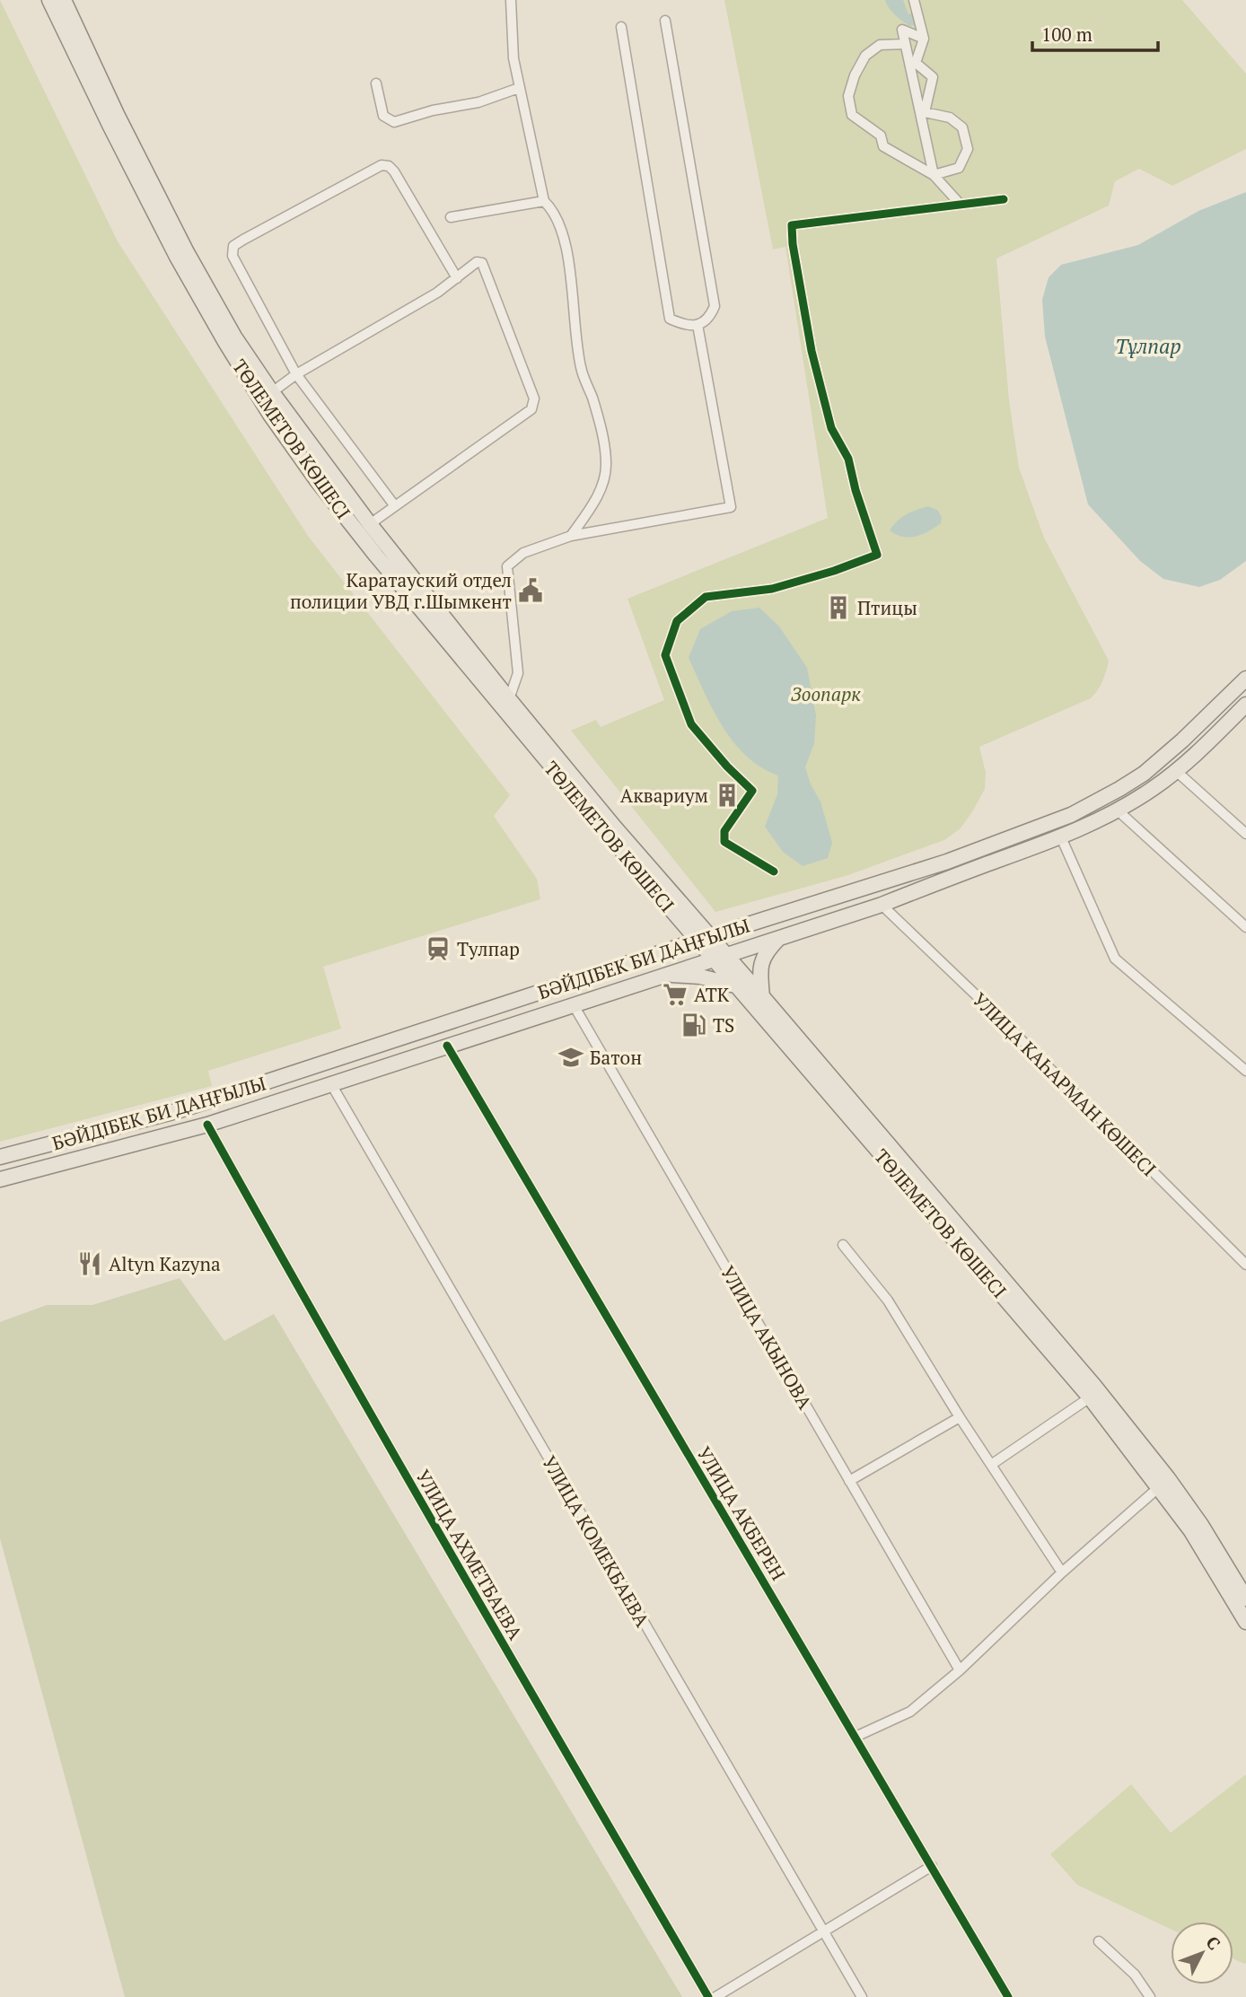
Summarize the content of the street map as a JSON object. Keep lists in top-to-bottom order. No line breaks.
{"streets":{"main road":["ТӨЛЕМЕТОВ КӨШЕСІ","БӘЙДІБЕК БИ ДАҢҒЫЛЫ"],"street":["УЛИЦА КАҺАРМАН КӨШЕСІ","УЛИЦА АКЫНОВА","УЛИЦА АКБЕРЕН","УЛИЦА КОМЕКБАЕВА","УЛИЦА АХМЕТБАЕВА"]},"crossings":[["ТӨЛЕМЕТОВ КӨШЕСІ","БӘЙДІБЕК БИ ДАҢҒЫЛЫ"],["БӘЙДІБЕК БИ ДАҢҒЫЛЫ","УЛИЦА КАҺАРМАН КӨШЕСІ"],["БӘЙДІБЕК БИ ДАҢҒЫЛЫ","УЛИЦА АКЫНОВА"],["БӘЙДІБЕК БИ ДАҢҒЫЛЫ","УЛИЦА АКБЕРЕН"],["БӘЙДІБЕК БИ ДАҢҒЫЛЫ","УЛИЦА КОМЕКБАЕВА"],["БӘЙДІБЕК БИ ДАҢҒЫЛЫ","УЛИЦА АХМЕТБАЕВА"]],"water":["Тұлпар"],"parks":["Зоопарк"],"places":{"public building":["Каратауский отдел полиции УВД г.Шымкент"],"building":["Птицы","Аквариум"],"station":["Тулпар"],"supermarket":["АТК"],"fuel station":["TS"],"school or university":["Батон"],"restaurant":["Altyn Kazyna"]},"scale_bar":"100 m","north":"top right"}
